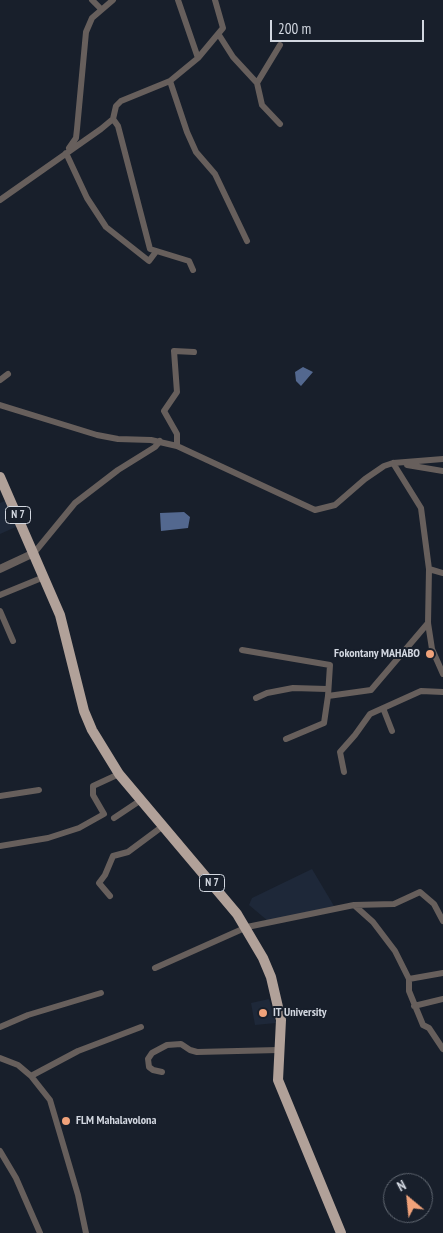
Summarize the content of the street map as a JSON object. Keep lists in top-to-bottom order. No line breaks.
{"streets":{"main road":["N 7"]},"places":["Fokontany MAHABO","IT University","FLM Mahalavolona"],"scale_bar":"200 m","north":"top left"}
